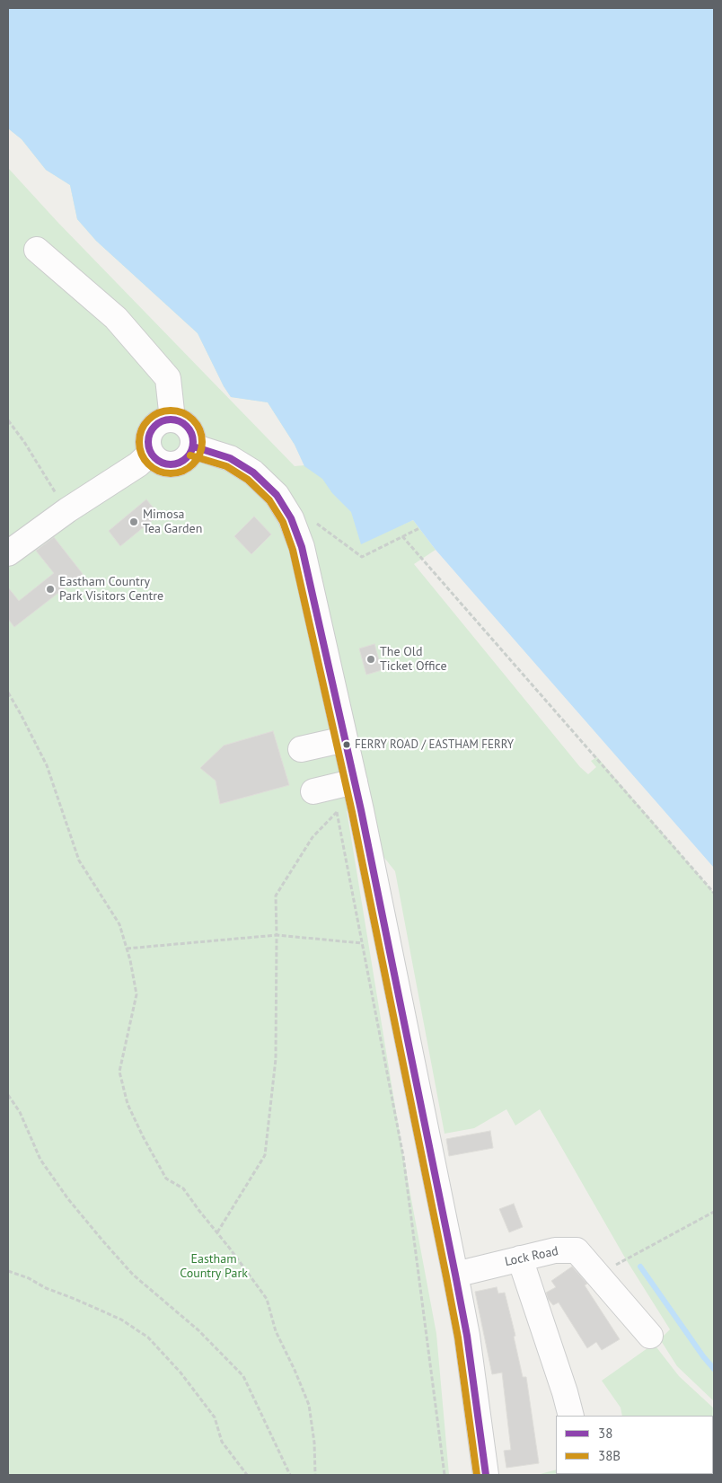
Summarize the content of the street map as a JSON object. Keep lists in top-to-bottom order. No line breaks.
{"streets":{"street":["Lock Road"]},"parks":["Eastham Country Park"],"places":["Mimosa Tea Garden","Eastham Country Park Visitors Centre","The Old Ticket Office","FERRY ROAD / EASTHAM FERRY"],"lines":["transit line 38B","transit line 38"],"legend":["38","38B"]}
